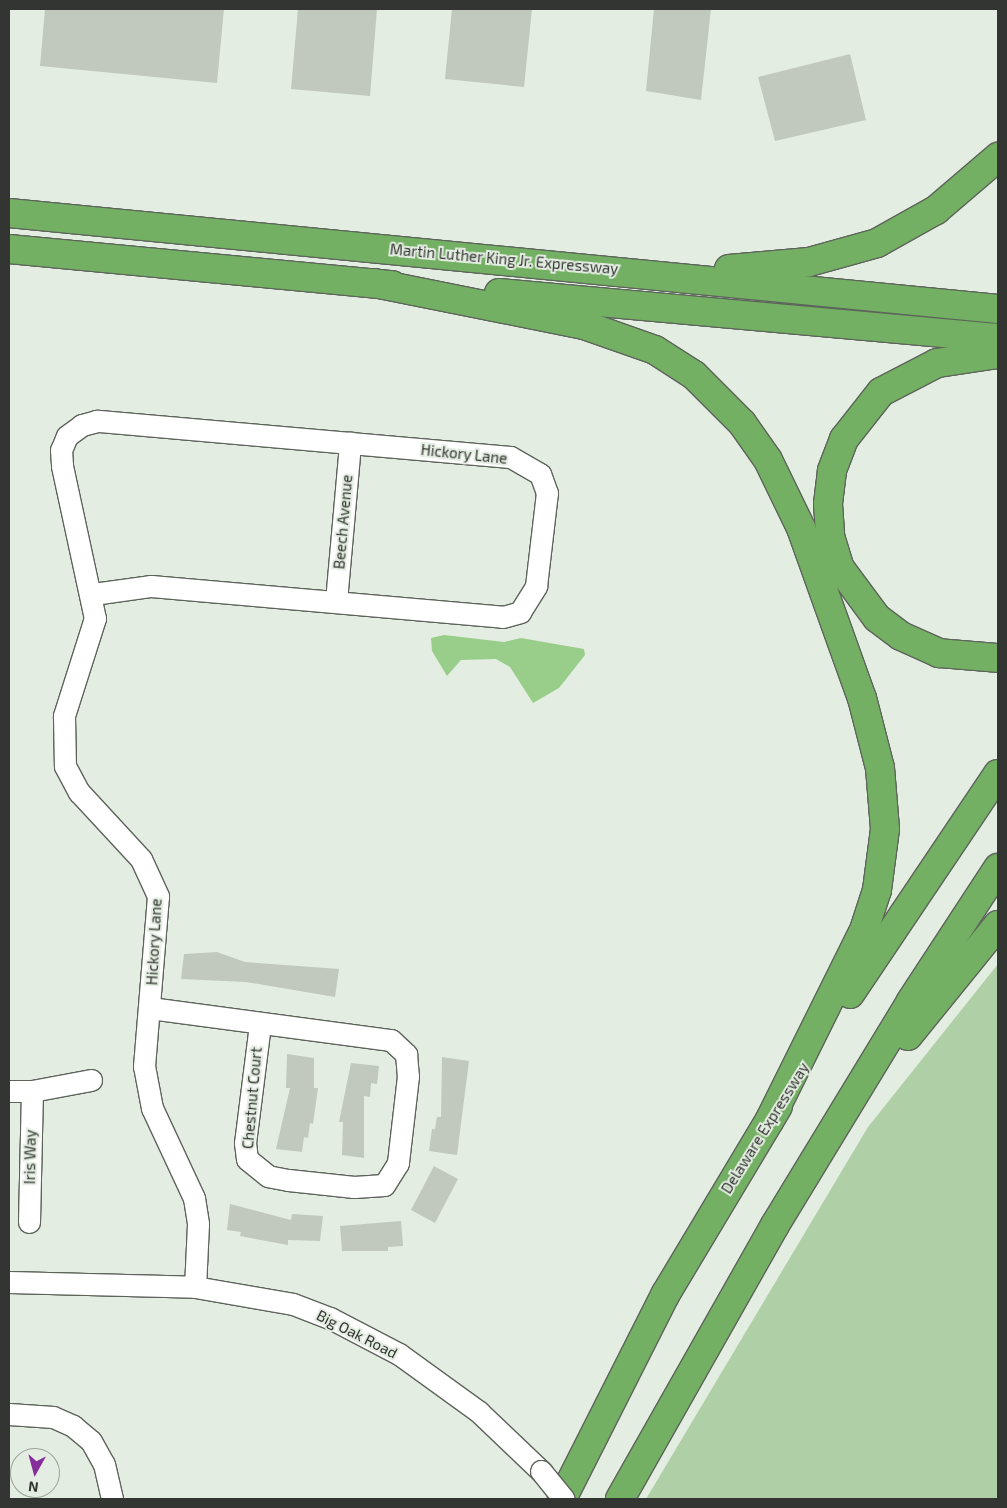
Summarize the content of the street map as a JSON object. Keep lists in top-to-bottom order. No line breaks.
{"streets":{"highway":["Martin Luther King Jr. Expressway","Delaware Expressway"],"street":["Hickory Lane","Beech Avenue","Chestnut Court","Iris Way","Big Oak Road"]},"crossings":[["Hickory Lane","Beech Avenue"],["Hickory Lane","Chestnut Court"],["Hickory Lane","Big Oak Road"],["Delaware Expressway","Big Oak Road"]],"north":"bottom"}
